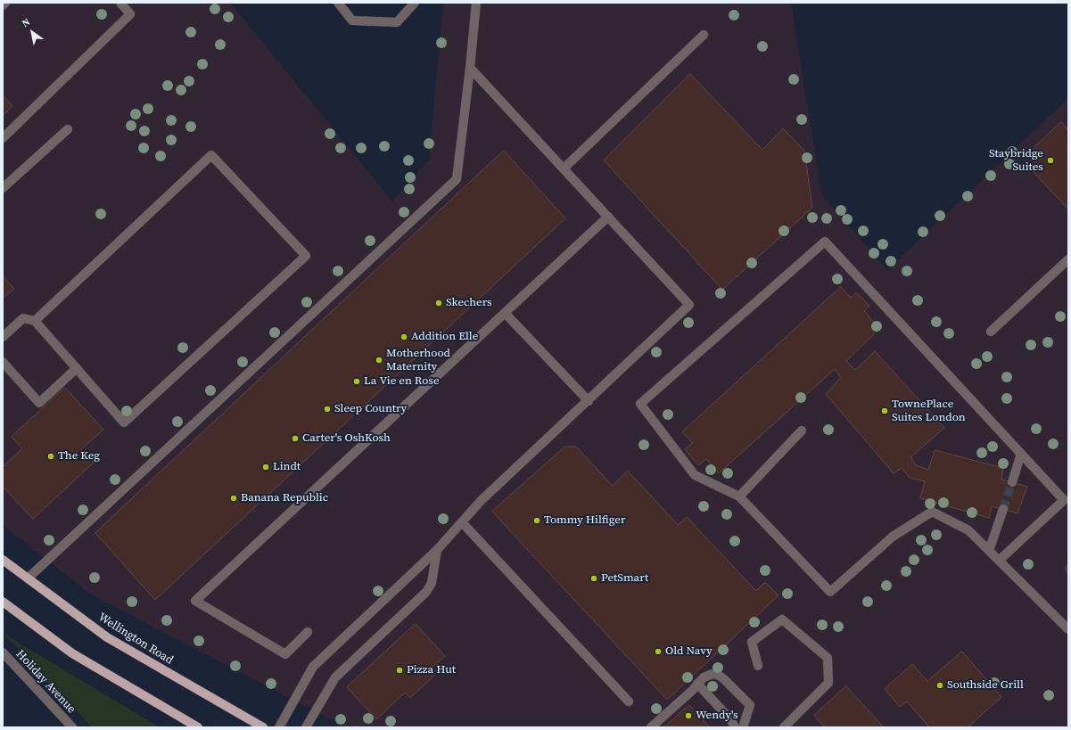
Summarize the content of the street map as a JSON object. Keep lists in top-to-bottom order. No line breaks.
{"streets":{"main road":["Wellington Road"],"street":["Holiday Avenue"]},"places":["Staybridge Suites","Skechers","Addition Elle","Motherhood Maternity","La Vie en Rose","Sleep Country","TownePlace Suites London","Carter's OshKosh","The Keg","Lindt","Banana Republic","Tommy Hilfiger","PetSmart","Old Navy","Pizza Hut","Southside Grill","Wendy's"],"north":"top left"}
